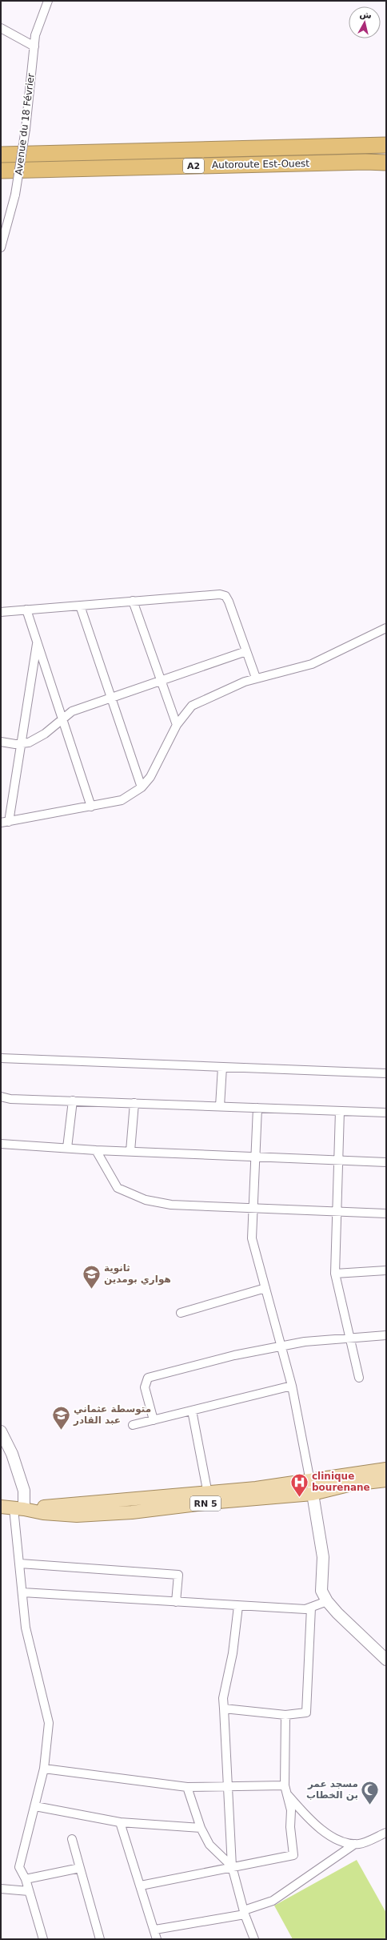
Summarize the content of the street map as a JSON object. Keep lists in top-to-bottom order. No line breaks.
{"streets":{"highway":["Autoroute Est-Ouest","A2"],"main road":["RN 5"],"street":["Avenue du 18 Février"]},"places":{"school or university":["ثانوية هواري بومدين","متوسطة عثماني عبد القادر"],"hospital":["clinique bourenane"],"mosque":["مسجد عمر بن الخطاب"]},"north":"top"}
